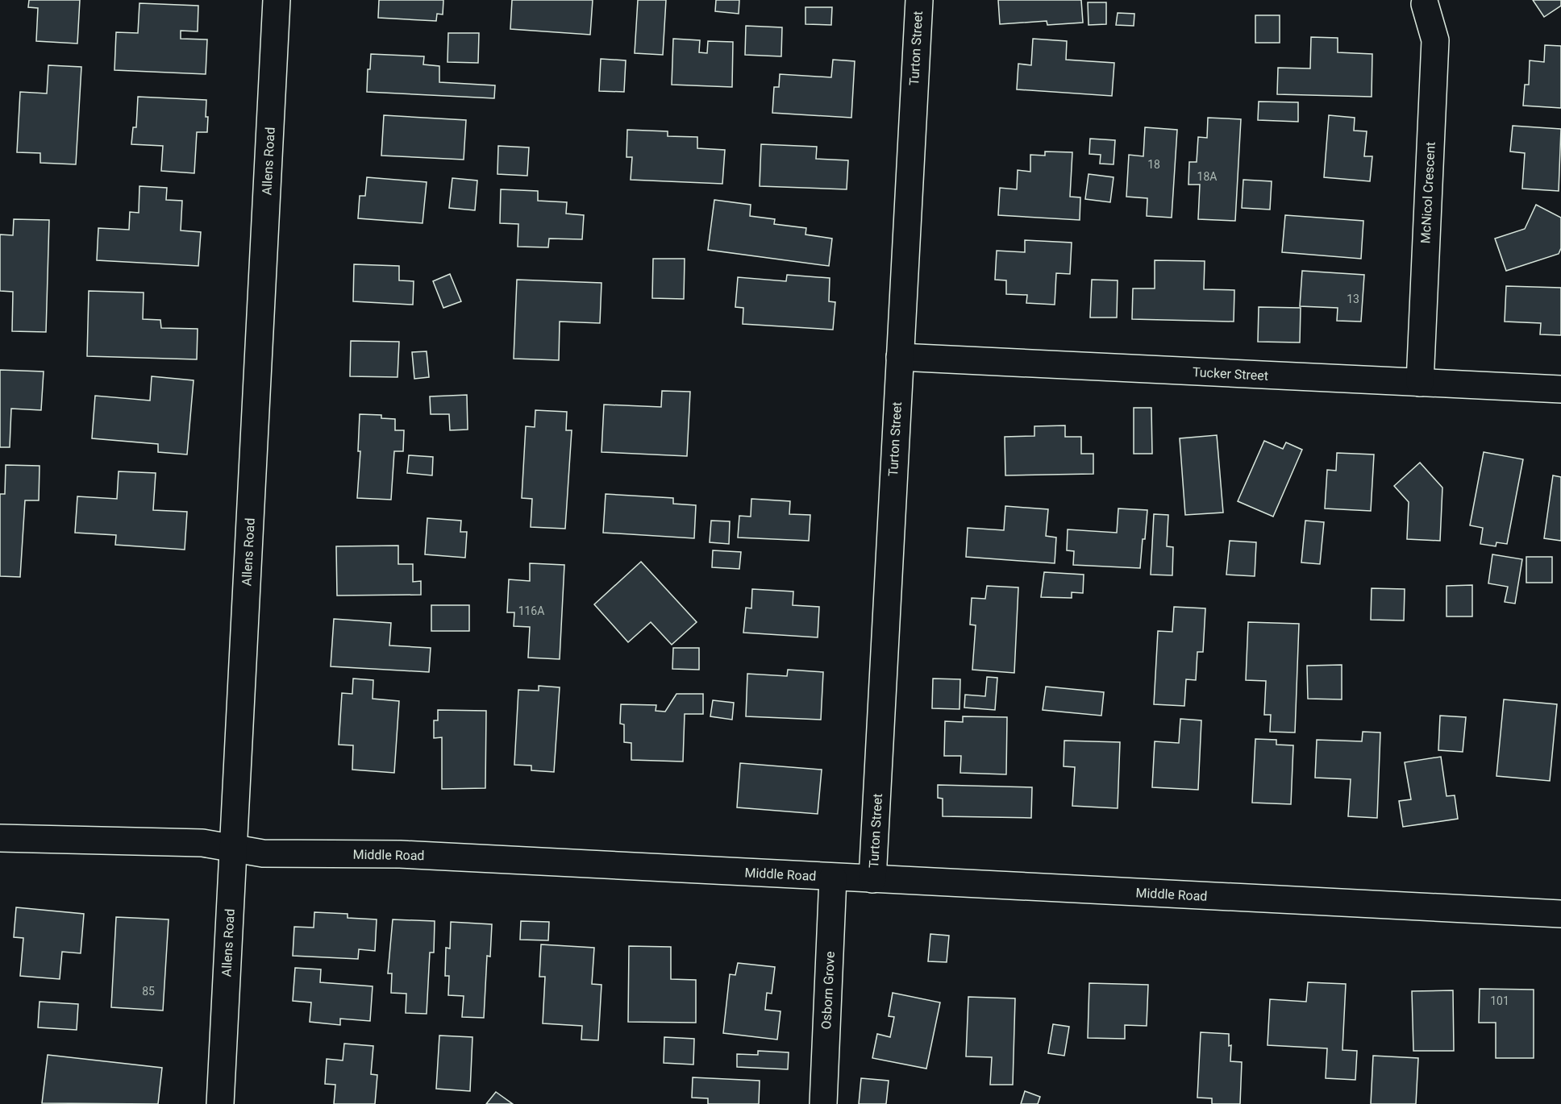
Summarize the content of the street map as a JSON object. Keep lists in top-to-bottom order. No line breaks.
{"streets":{"street":["Turton Street","Allens Road","McNicol Crescent","Tucker Street","Middle Road","Osborn Grove"]},"crossings":[["Turton Street","Tucker Street"],["Turton Street","Middle Road"],["Allens Road","Middle Road"],["McNicol Crescent","Tucker Street"],["Middle Road","Osborn Grove"]],"house_numbers":["18","18A","13","116A","85","101"]}
